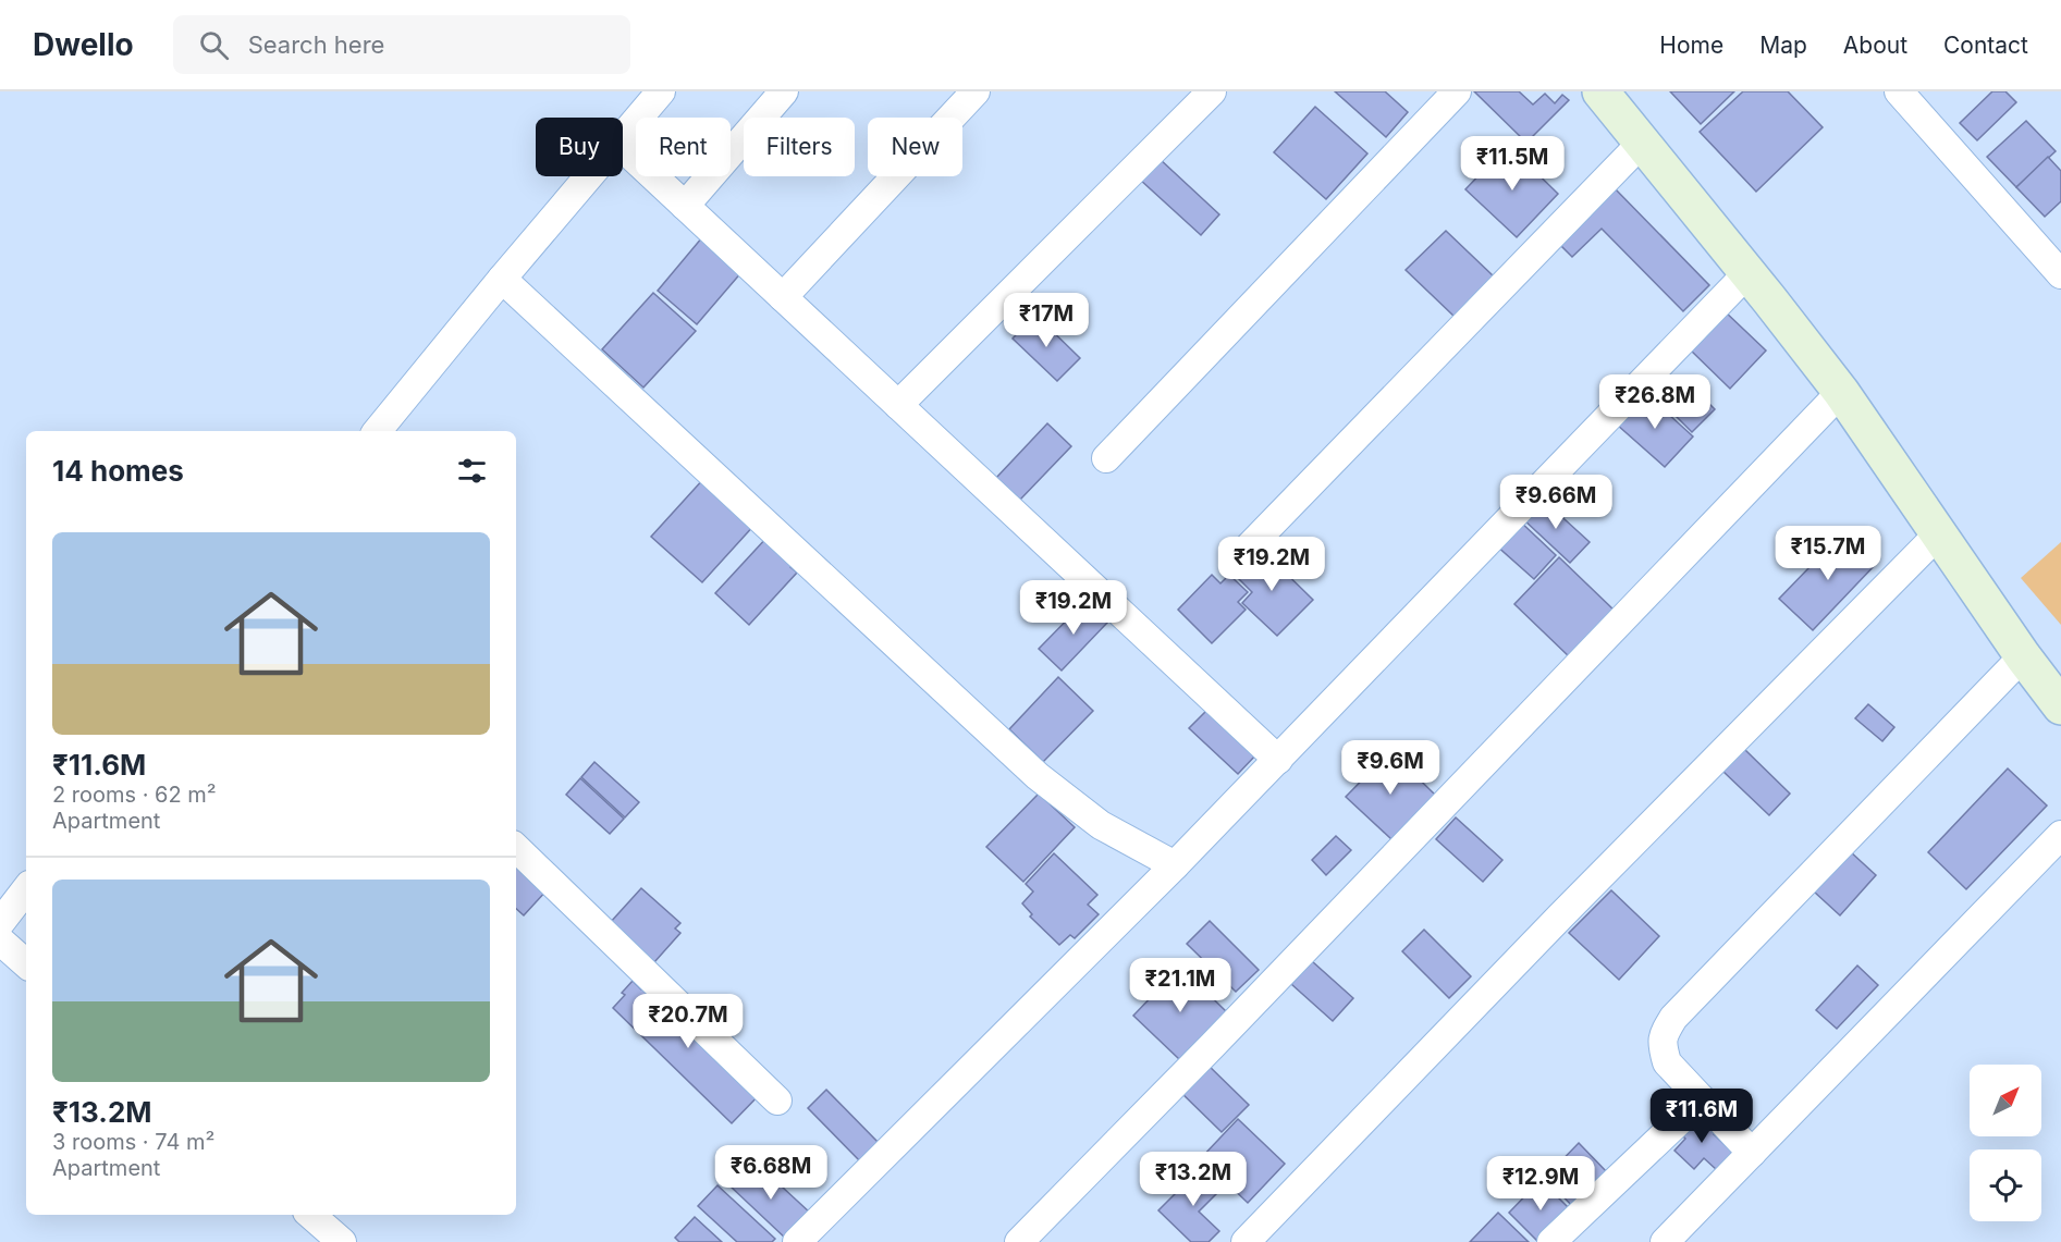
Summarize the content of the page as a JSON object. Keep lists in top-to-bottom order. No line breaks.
{"north":"top right","page":{"header":"Dwello","search":"Search here","nav":["Home","Map","About","Contact"],"chip":["Buy","Rent","Filters","New"],"price":["₹11.5M","₹17M","₹26.8M","₹9.66M","₹15.7M","₹19.2M","₹19.2M","₹9.6M","₹21.1M","₹20.7M","₹11.6M","₹6.68M","₹13.2M","₹12.9M"],"heading":"14 homes","list":[{"name":"₹11.6M","note":"2 rooms · 62 m² · Apartment"},{"name":"₹13.2M","note":"3 rooms · 74 m² · Apartment"}]}}
